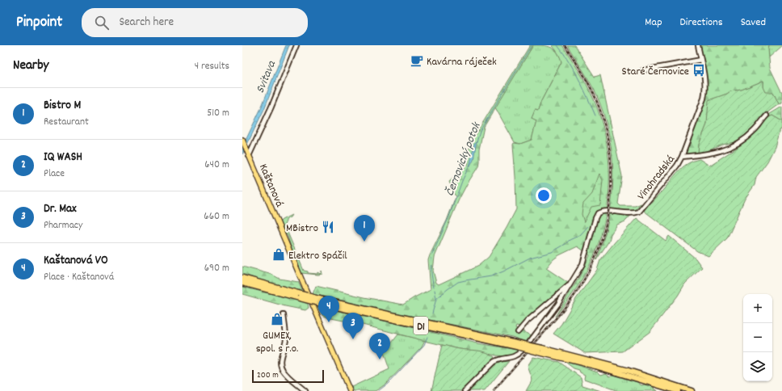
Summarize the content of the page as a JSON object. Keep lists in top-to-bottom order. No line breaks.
{"streets":{"highway":["D1"],"main road":["Kaštanová"],"street":["Vinohradská"]},"crossings":[["Vinohradská","D1"]],"water":["Svitava","Černovický potok"],"places":{"cafe":["Kavárna ráječek"],"bus stop":["Staré Černovice"],"restaurant":["MBistro"],"shop":["Elektro Spáčil","GUMEX, spol. s r.o."]},"scale_bar":"200 m","page":{"header":"Pinpoint","search":"Search here","nav":["Map","Directions","Saved"],"heading":["Nearby","4 results"],"list":[{"mark":"1","name":"Bistro M","note":"Restaurant","value":"510 m"},{"mark":"2","name":"IQ WASH","note":"Place","value":"640 m"},{"mark":"3","name":"Dr. Max","note":"Pharmacy","value":"660 m"},{"mark":"4","name":"Kaštanová VO","note":"Place · Kaštanová","value":"690 m"}],"pins":["1","4","3","2"],"map_buttons":["+","−"],"scale":"200 m"}}
